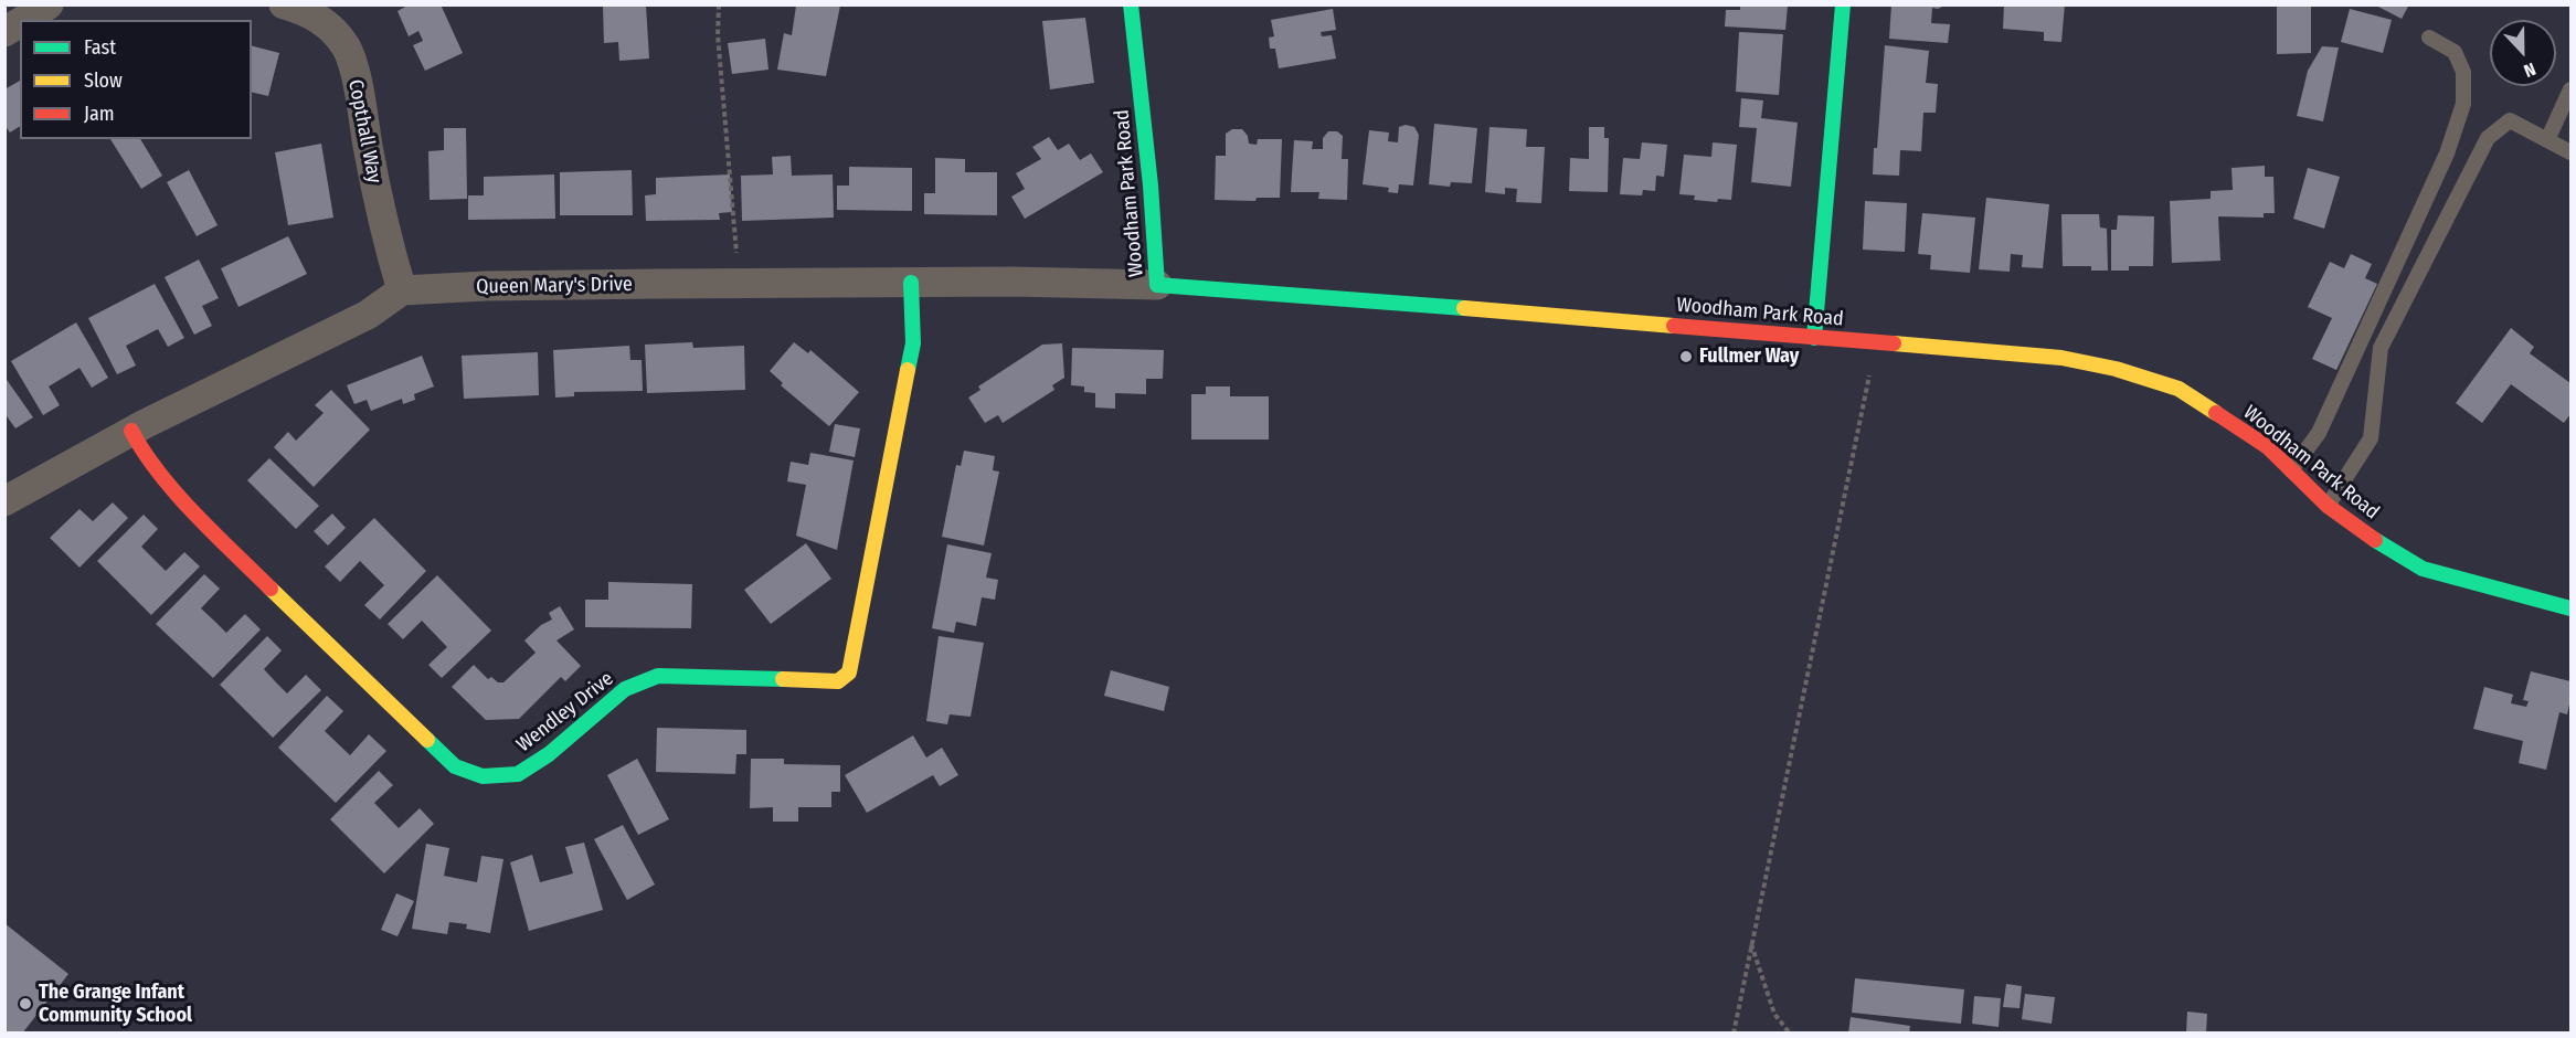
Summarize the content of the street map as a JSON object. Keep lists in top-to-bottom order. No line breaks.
{"streets":{"street":["Copthall Way","Woodham Park Road","Queen Mary's Drive","Wendley Drive"]},"crossings":[["Copthall Way","Queen Mary's Drive"],["Woodham Park Road","Queen Mary's Drive"],["Queen Mary's Drive","Wendley Drive"]],"places":["Fullmer Way","The Grange Infant Community School"],"legend":["Fast","Slow","Jam"],"north":"bottom"}
